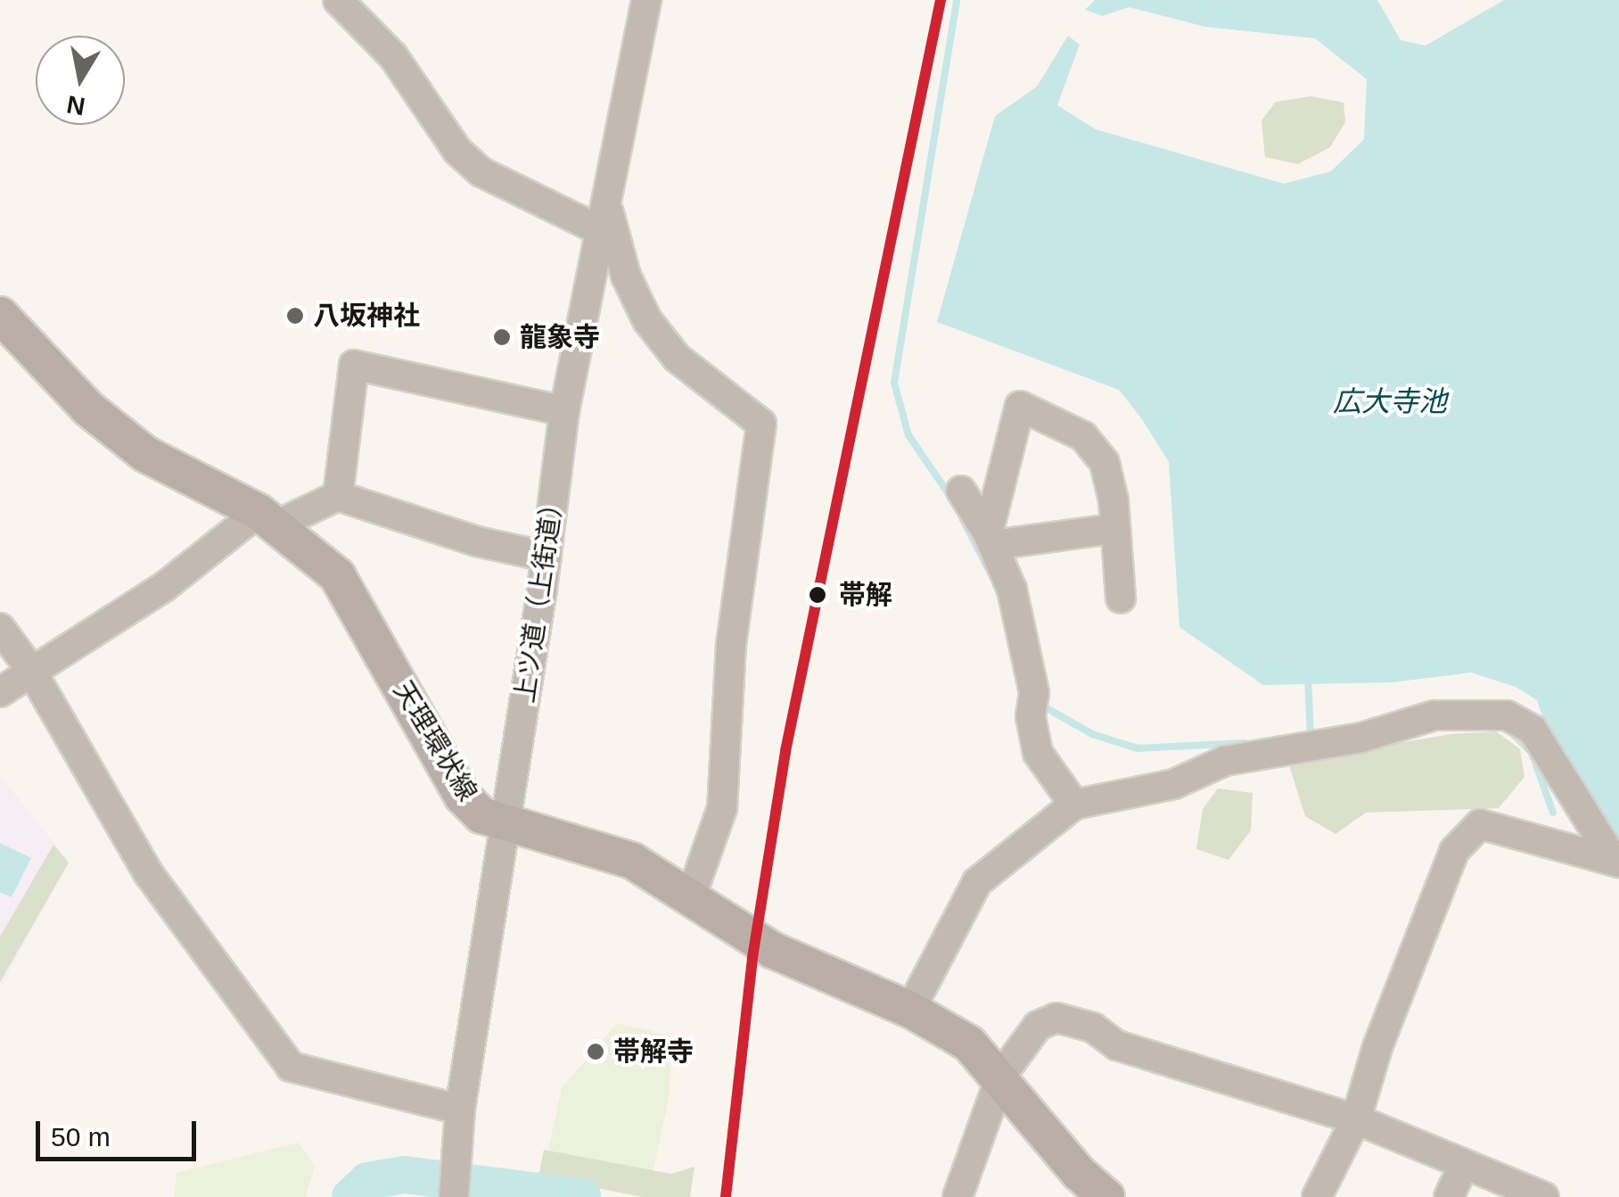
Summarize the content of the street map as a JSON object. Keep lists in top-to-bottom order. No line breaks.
{"streets":{"main road":["天理環状線"],"street":["上ツ道（上街道）"]},"crossings":[["上ツ道（上街道）","天理環状線"]],"water":["広大寺池"],"places":["八坂神社","龍象寺","帯解","帯解寺"],"scale_bar":"50 m","north":"bottom"}
